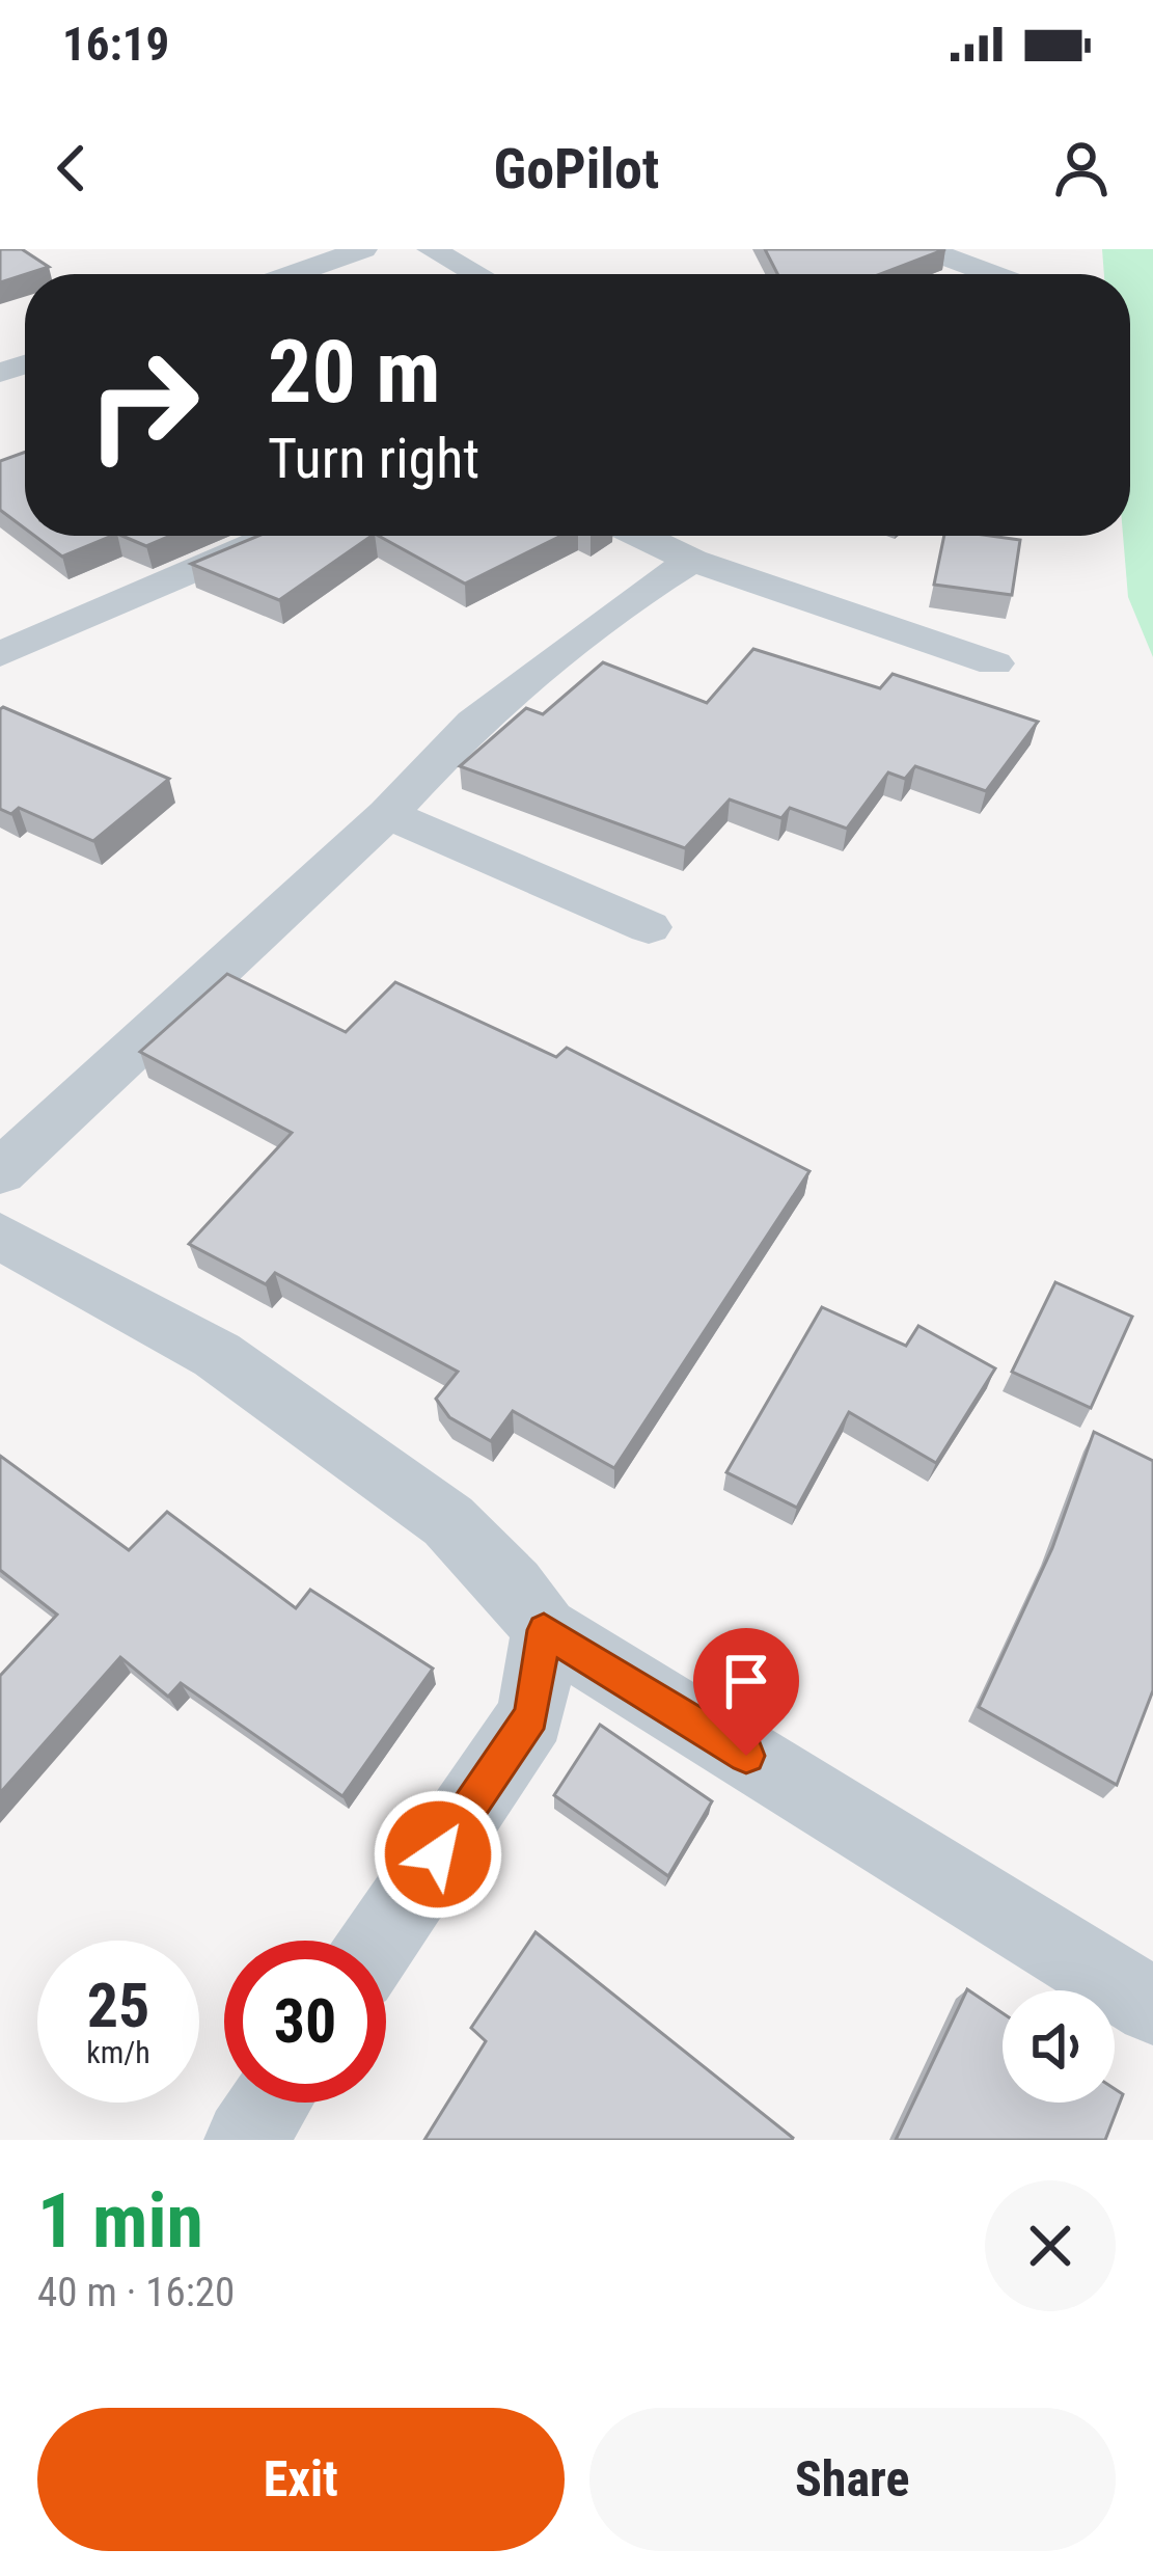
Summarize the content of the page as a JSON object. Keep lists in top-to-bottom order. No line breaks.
{"page":{"status":"16:19","header":"GoPilot","turn":["20 m","Turn right"],"speed":"25 km/h","limit":"30","heading":["1 min","40 m · 16:20"],"buttons":["Exit","Share"]}}
